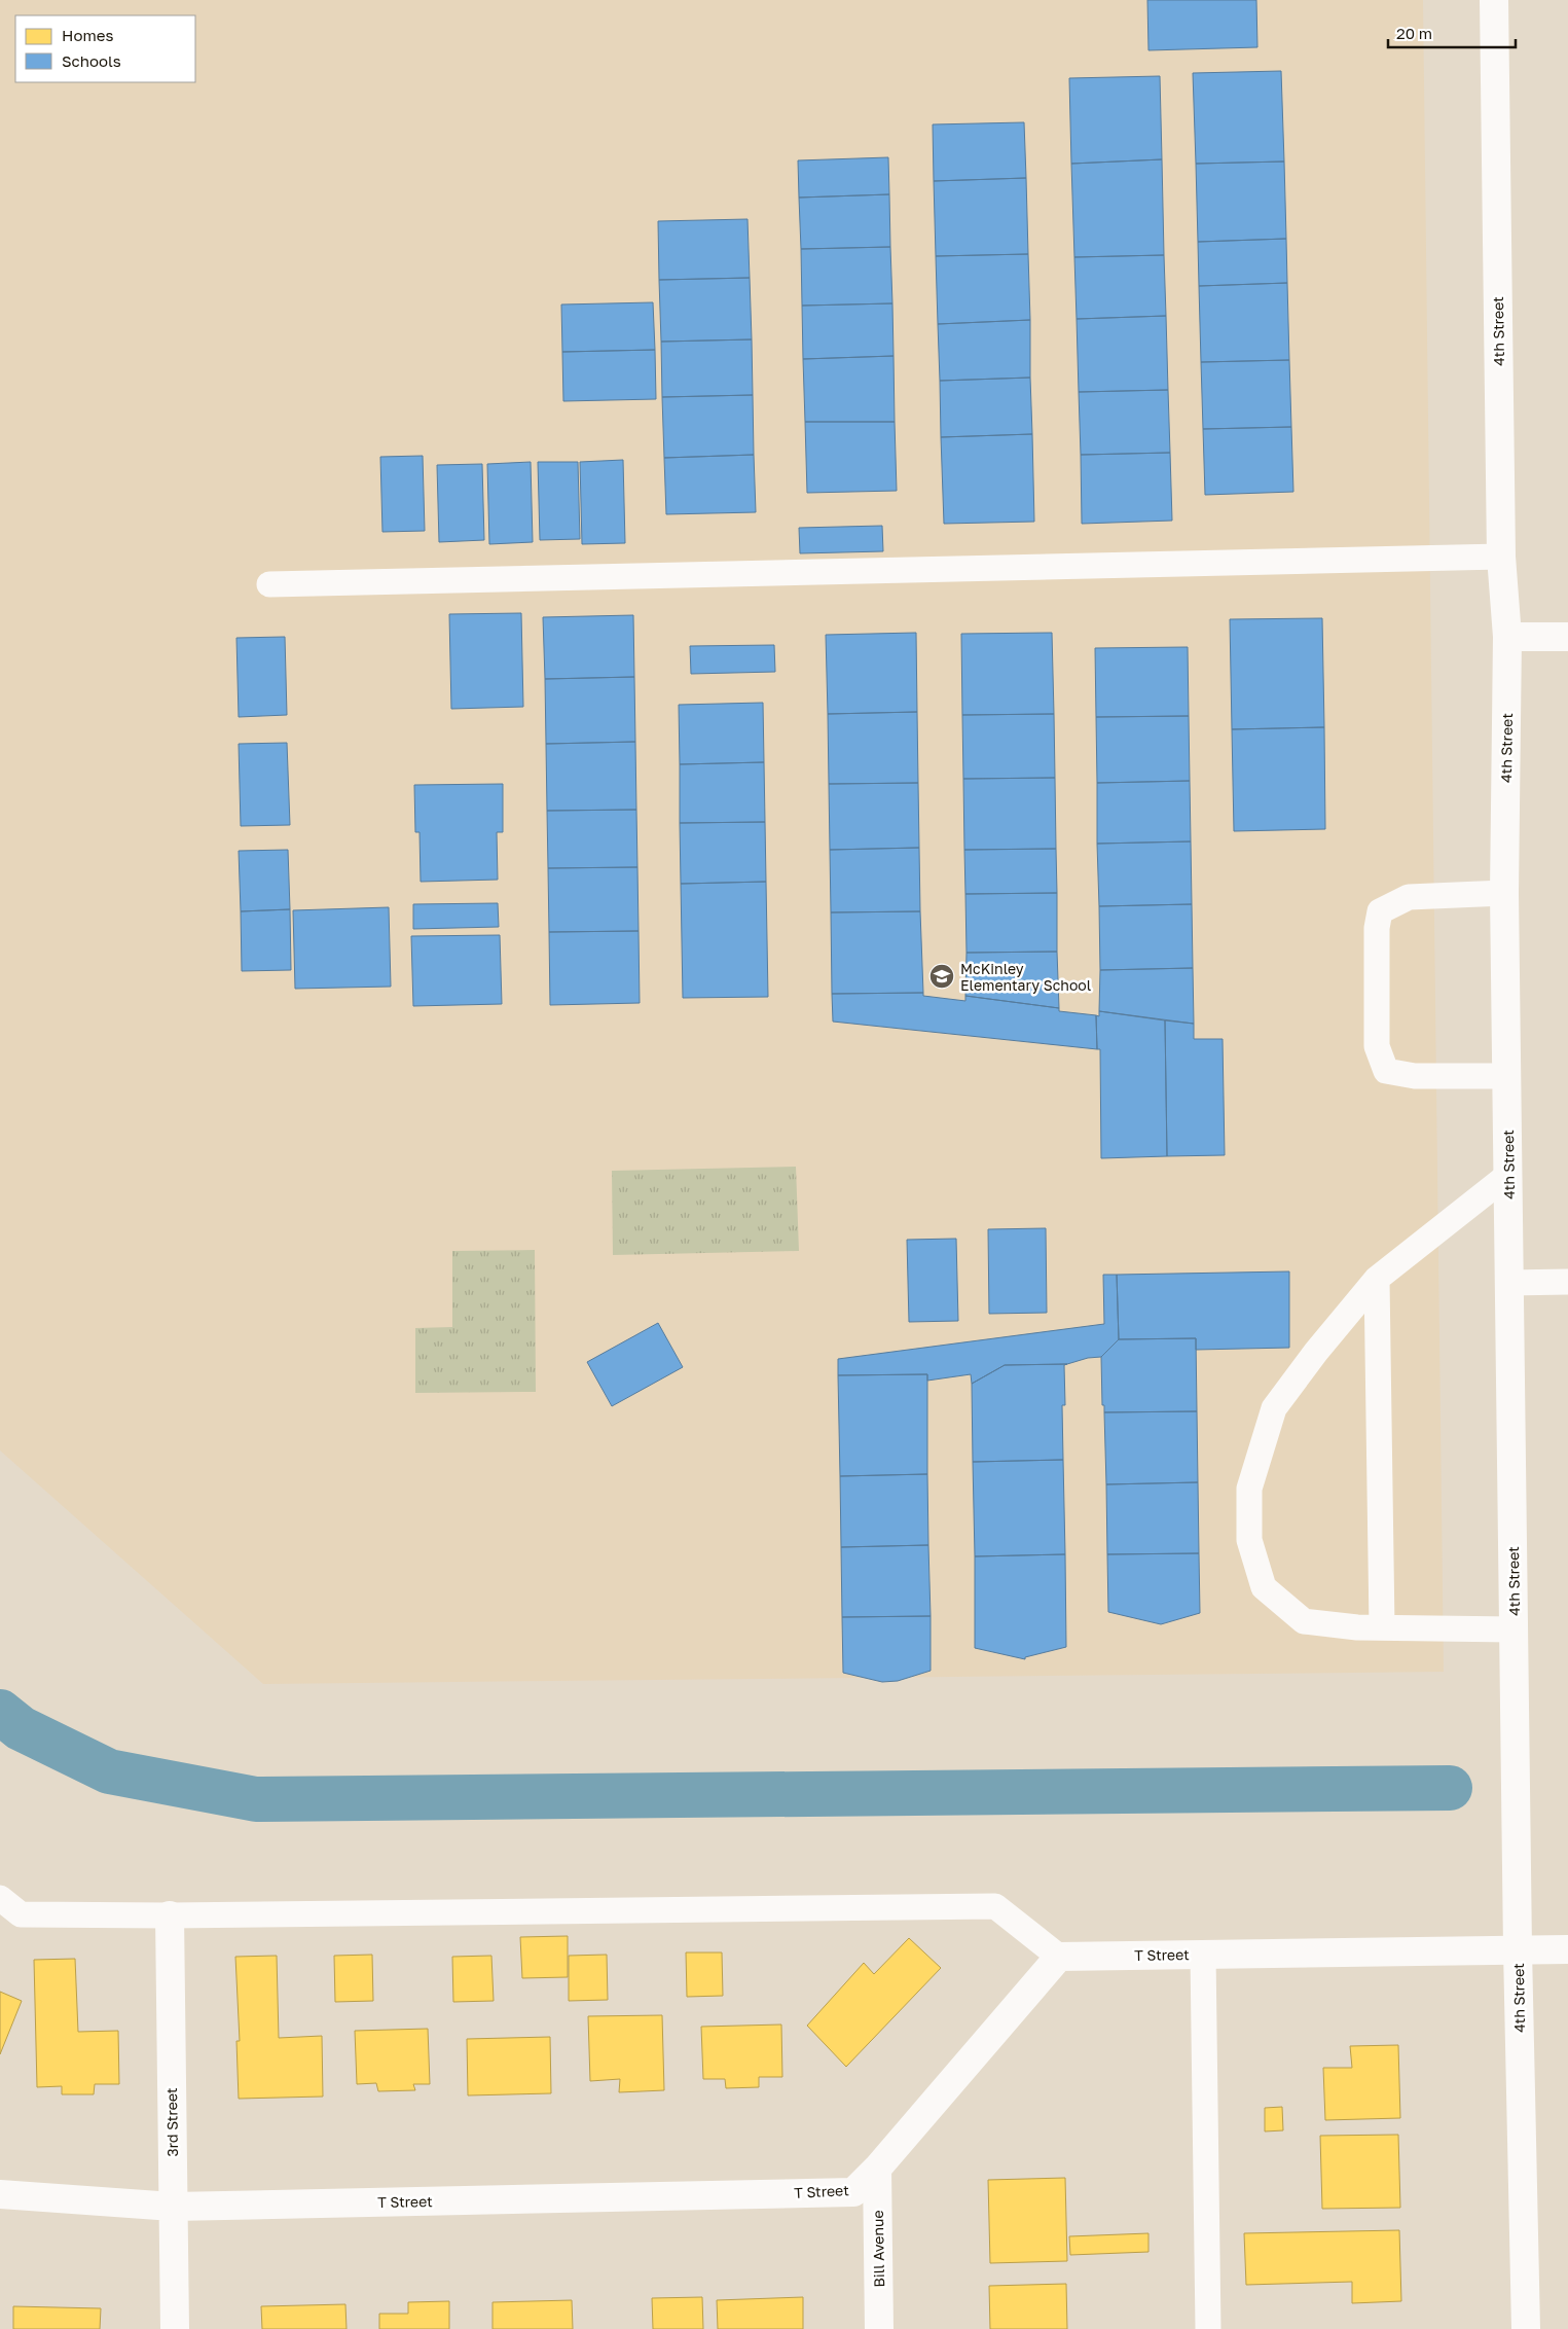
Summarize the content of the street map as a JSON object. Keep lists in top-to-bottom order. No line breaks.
{"streets":{"street":["4th Street","T Street","3rd Street","Bill Avenue"]},"crossings":[["4th Street","T Street"],["T Street","3rd Street"],["T Street","Bill Avenue"]],"places":{"school or university":["McKinley Elementary School"]},"legend":["Homes","Schools"],"scale_bar":"20 m"}
